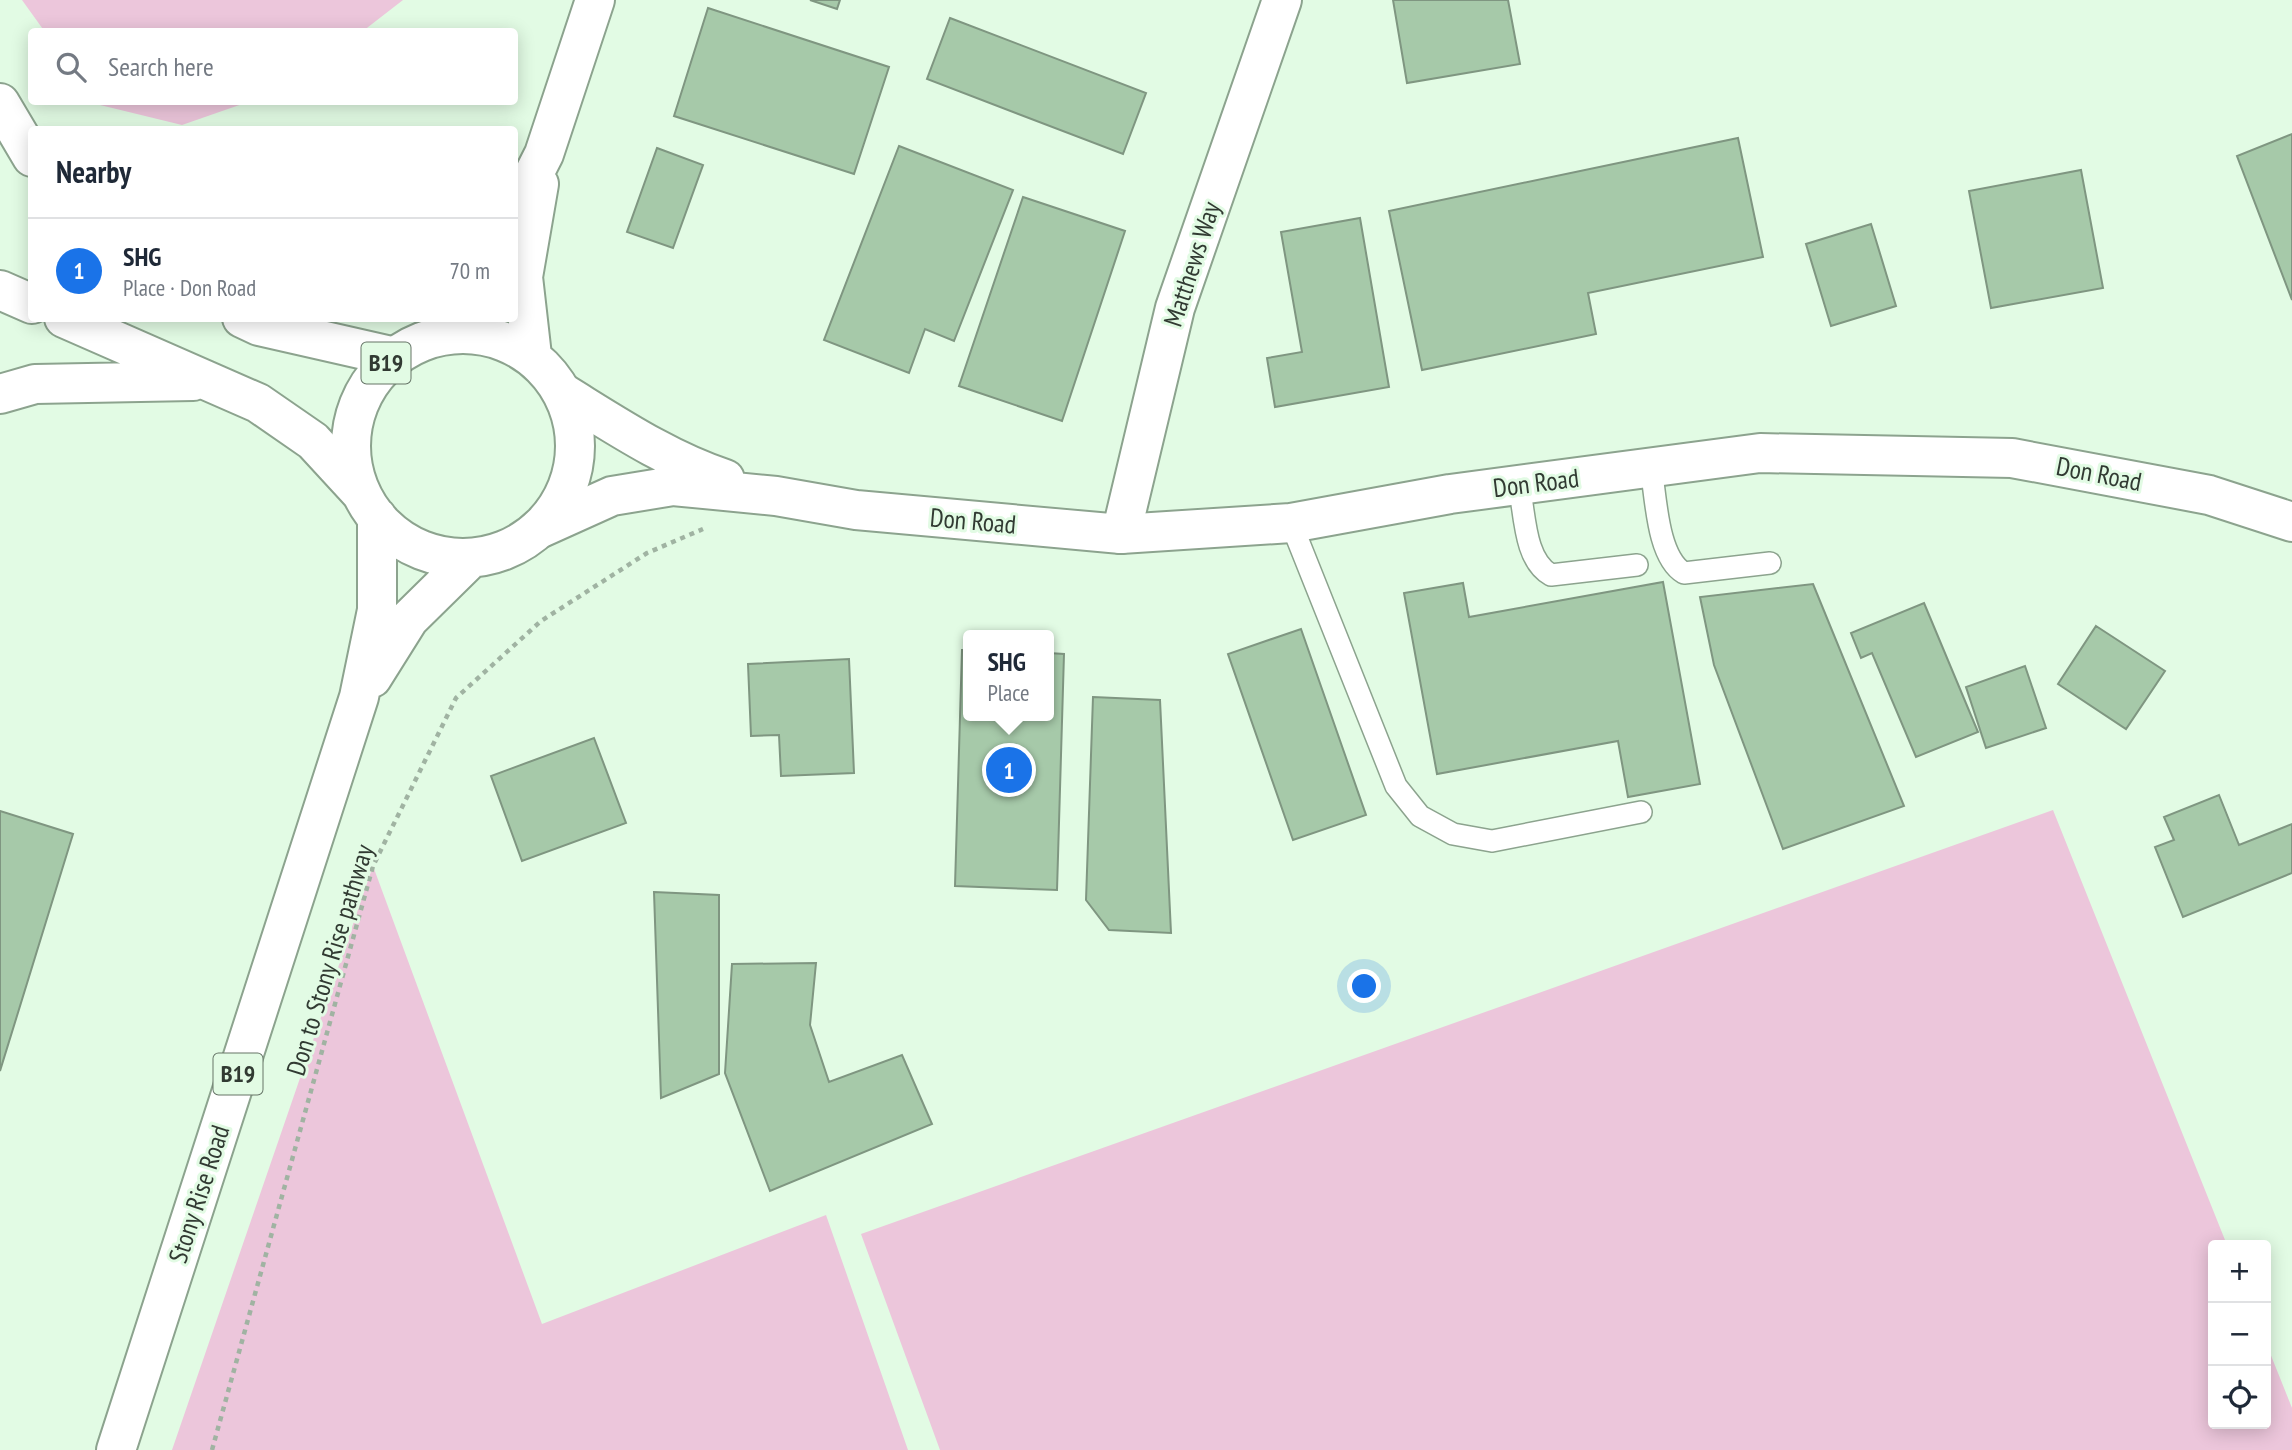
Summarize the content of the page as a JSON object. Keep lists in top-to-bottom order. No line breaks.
{"streets":{"main road":["Matthews Way","B19","Don Road","Stony Rise Road"],"path":["Don to Stony Rise pathway"]},"crossings":[["Matthews Way","Don Road"],["B19","Don Road"],["B19","Stony Rise Road"],["Don Road","Stony Rise Road"]],"page":{"search":"Search here","heading":"Nearby","list":[{"mark":"1","name":"SHG","note":"Place · Don Road","value":"70 m"}],"popup":["SHG","Place"],"pins":"1","map_buttons":["+","−"]}}
